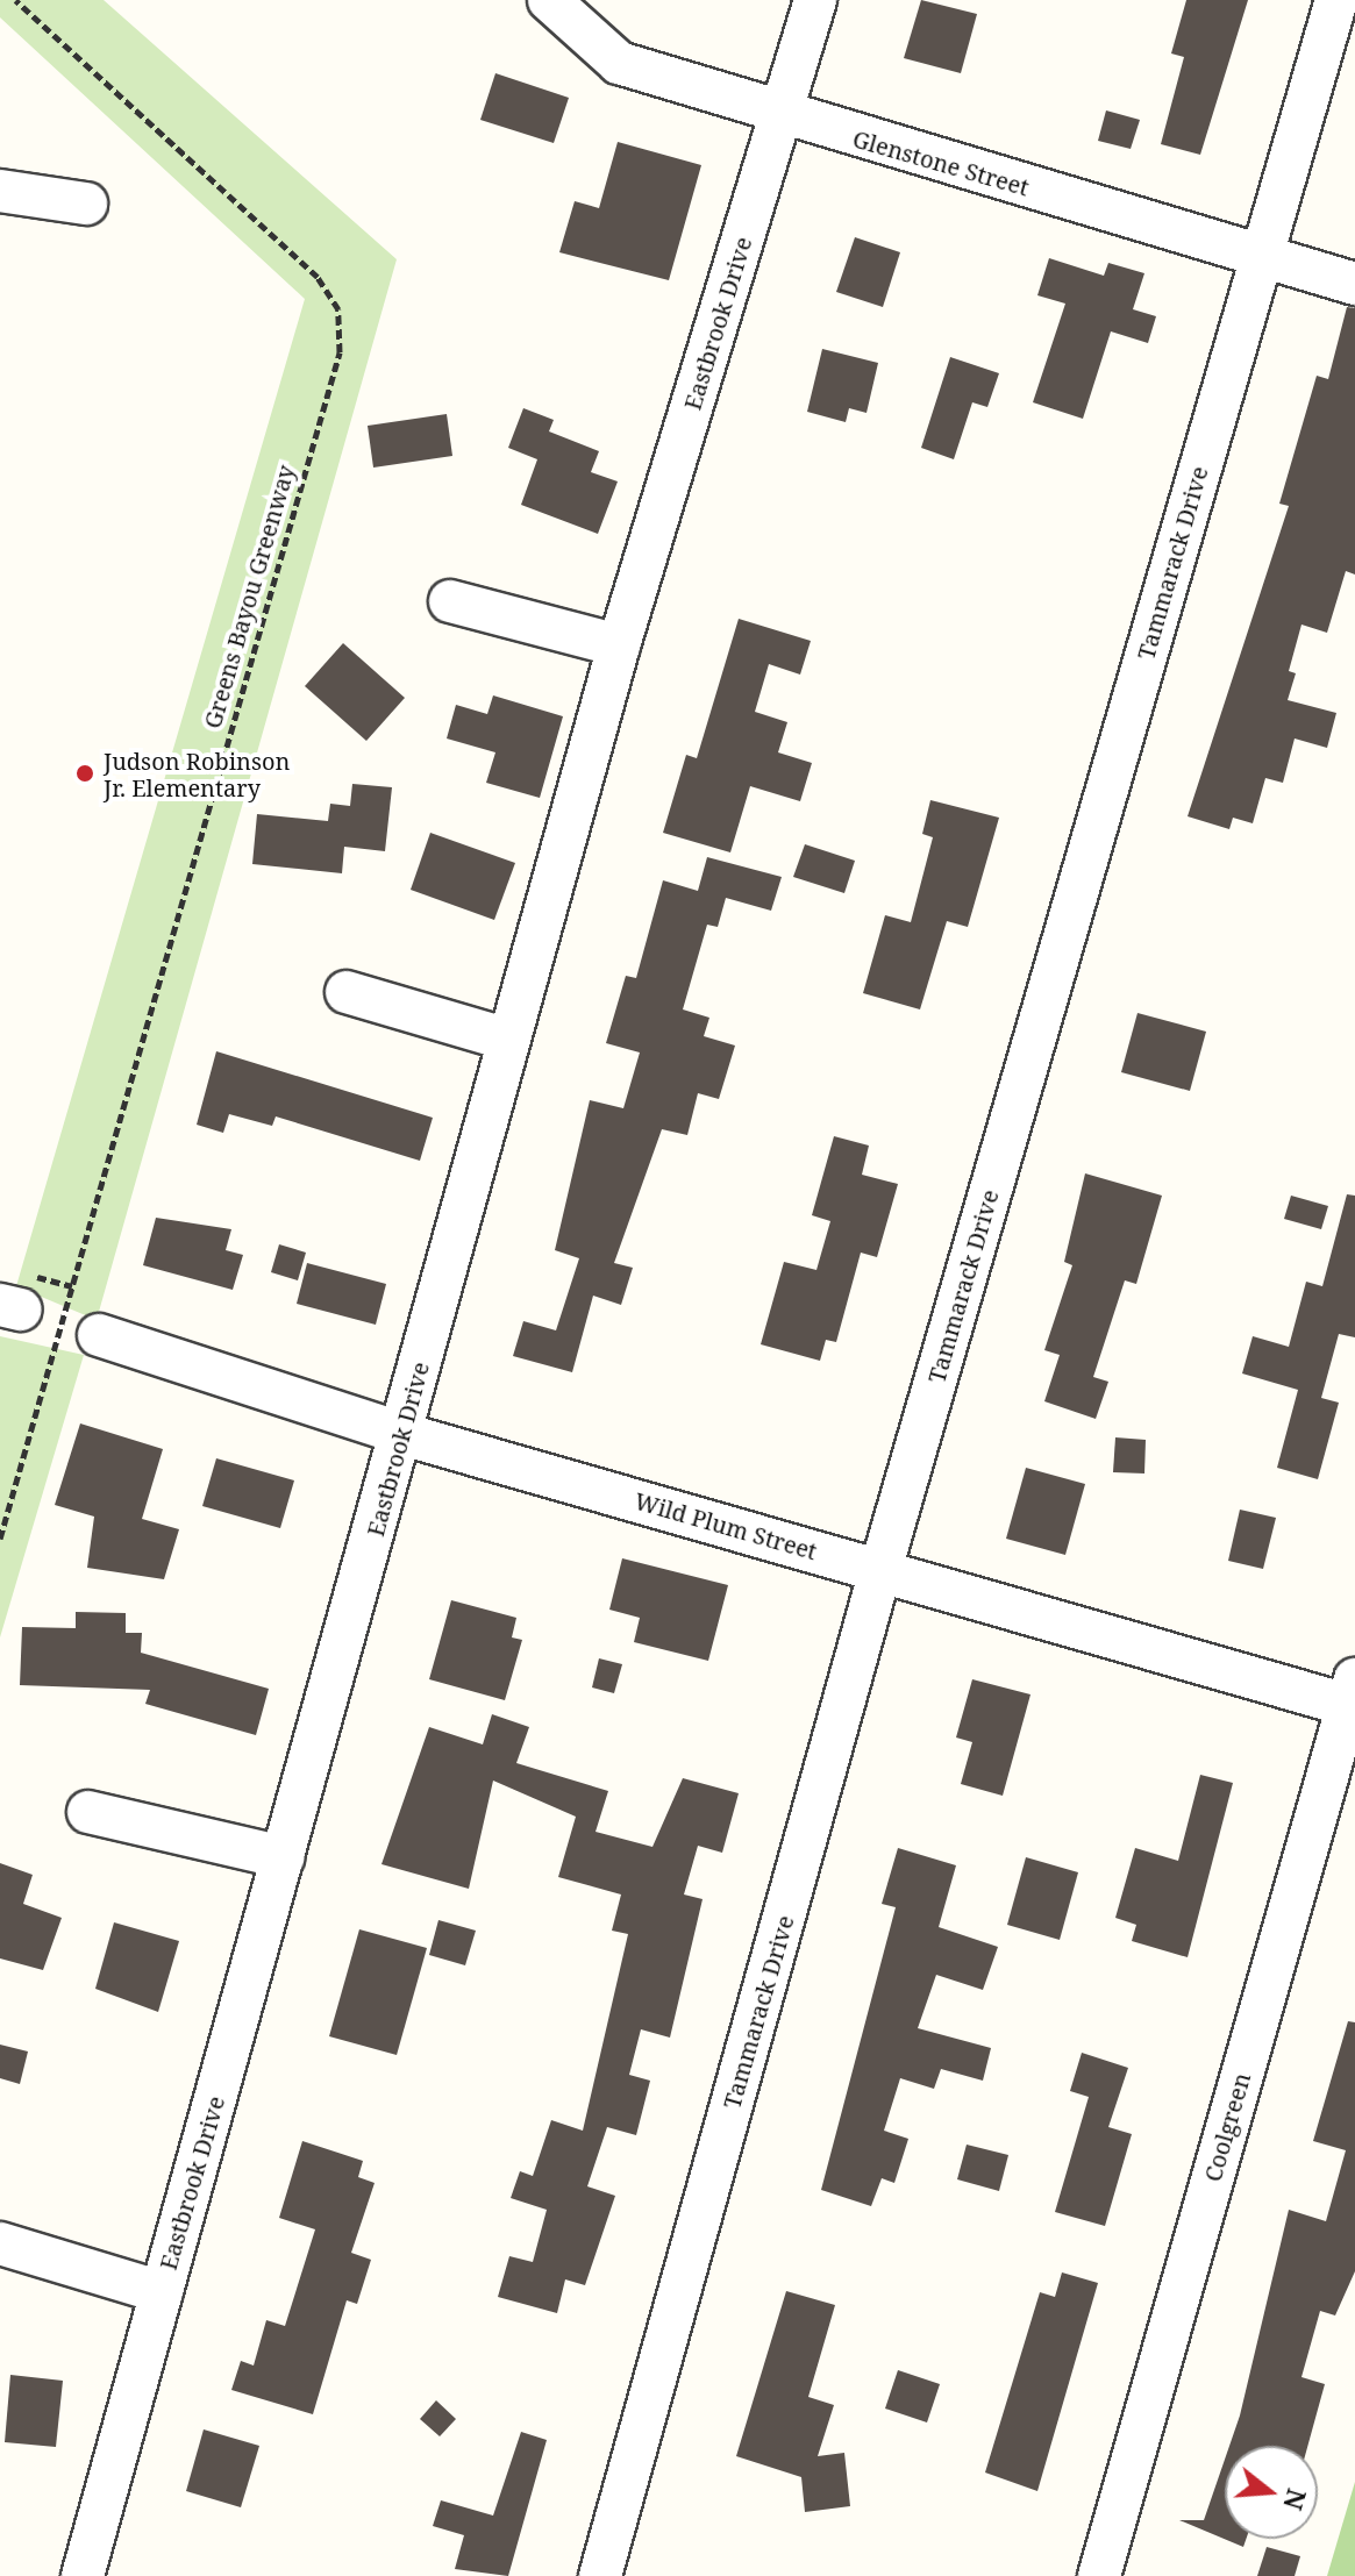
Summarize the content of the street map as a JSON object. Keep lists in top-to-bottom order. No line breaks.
{"streets":{"street":["Glenstone Street","Eastbrook Drive","Tammarack Drive","Wild Plum Street","Coolgreen"],"path":["Greens Bayou Greenway"]},"crossings":[["Glenstone Street","Eastbrook Drive"],["Glenstone Street","Tammarack Drive"],["Eastbrook Drive","Wild Plum Street"],["Tammarack Drive","Wild Plum Street"],["Greens Bayou Greenway","Wild Plum Street"],["Wild Plum Street","Coolgreen"]],"places":["Judson Robinson Jr. Elementary"],"north":"right"}
